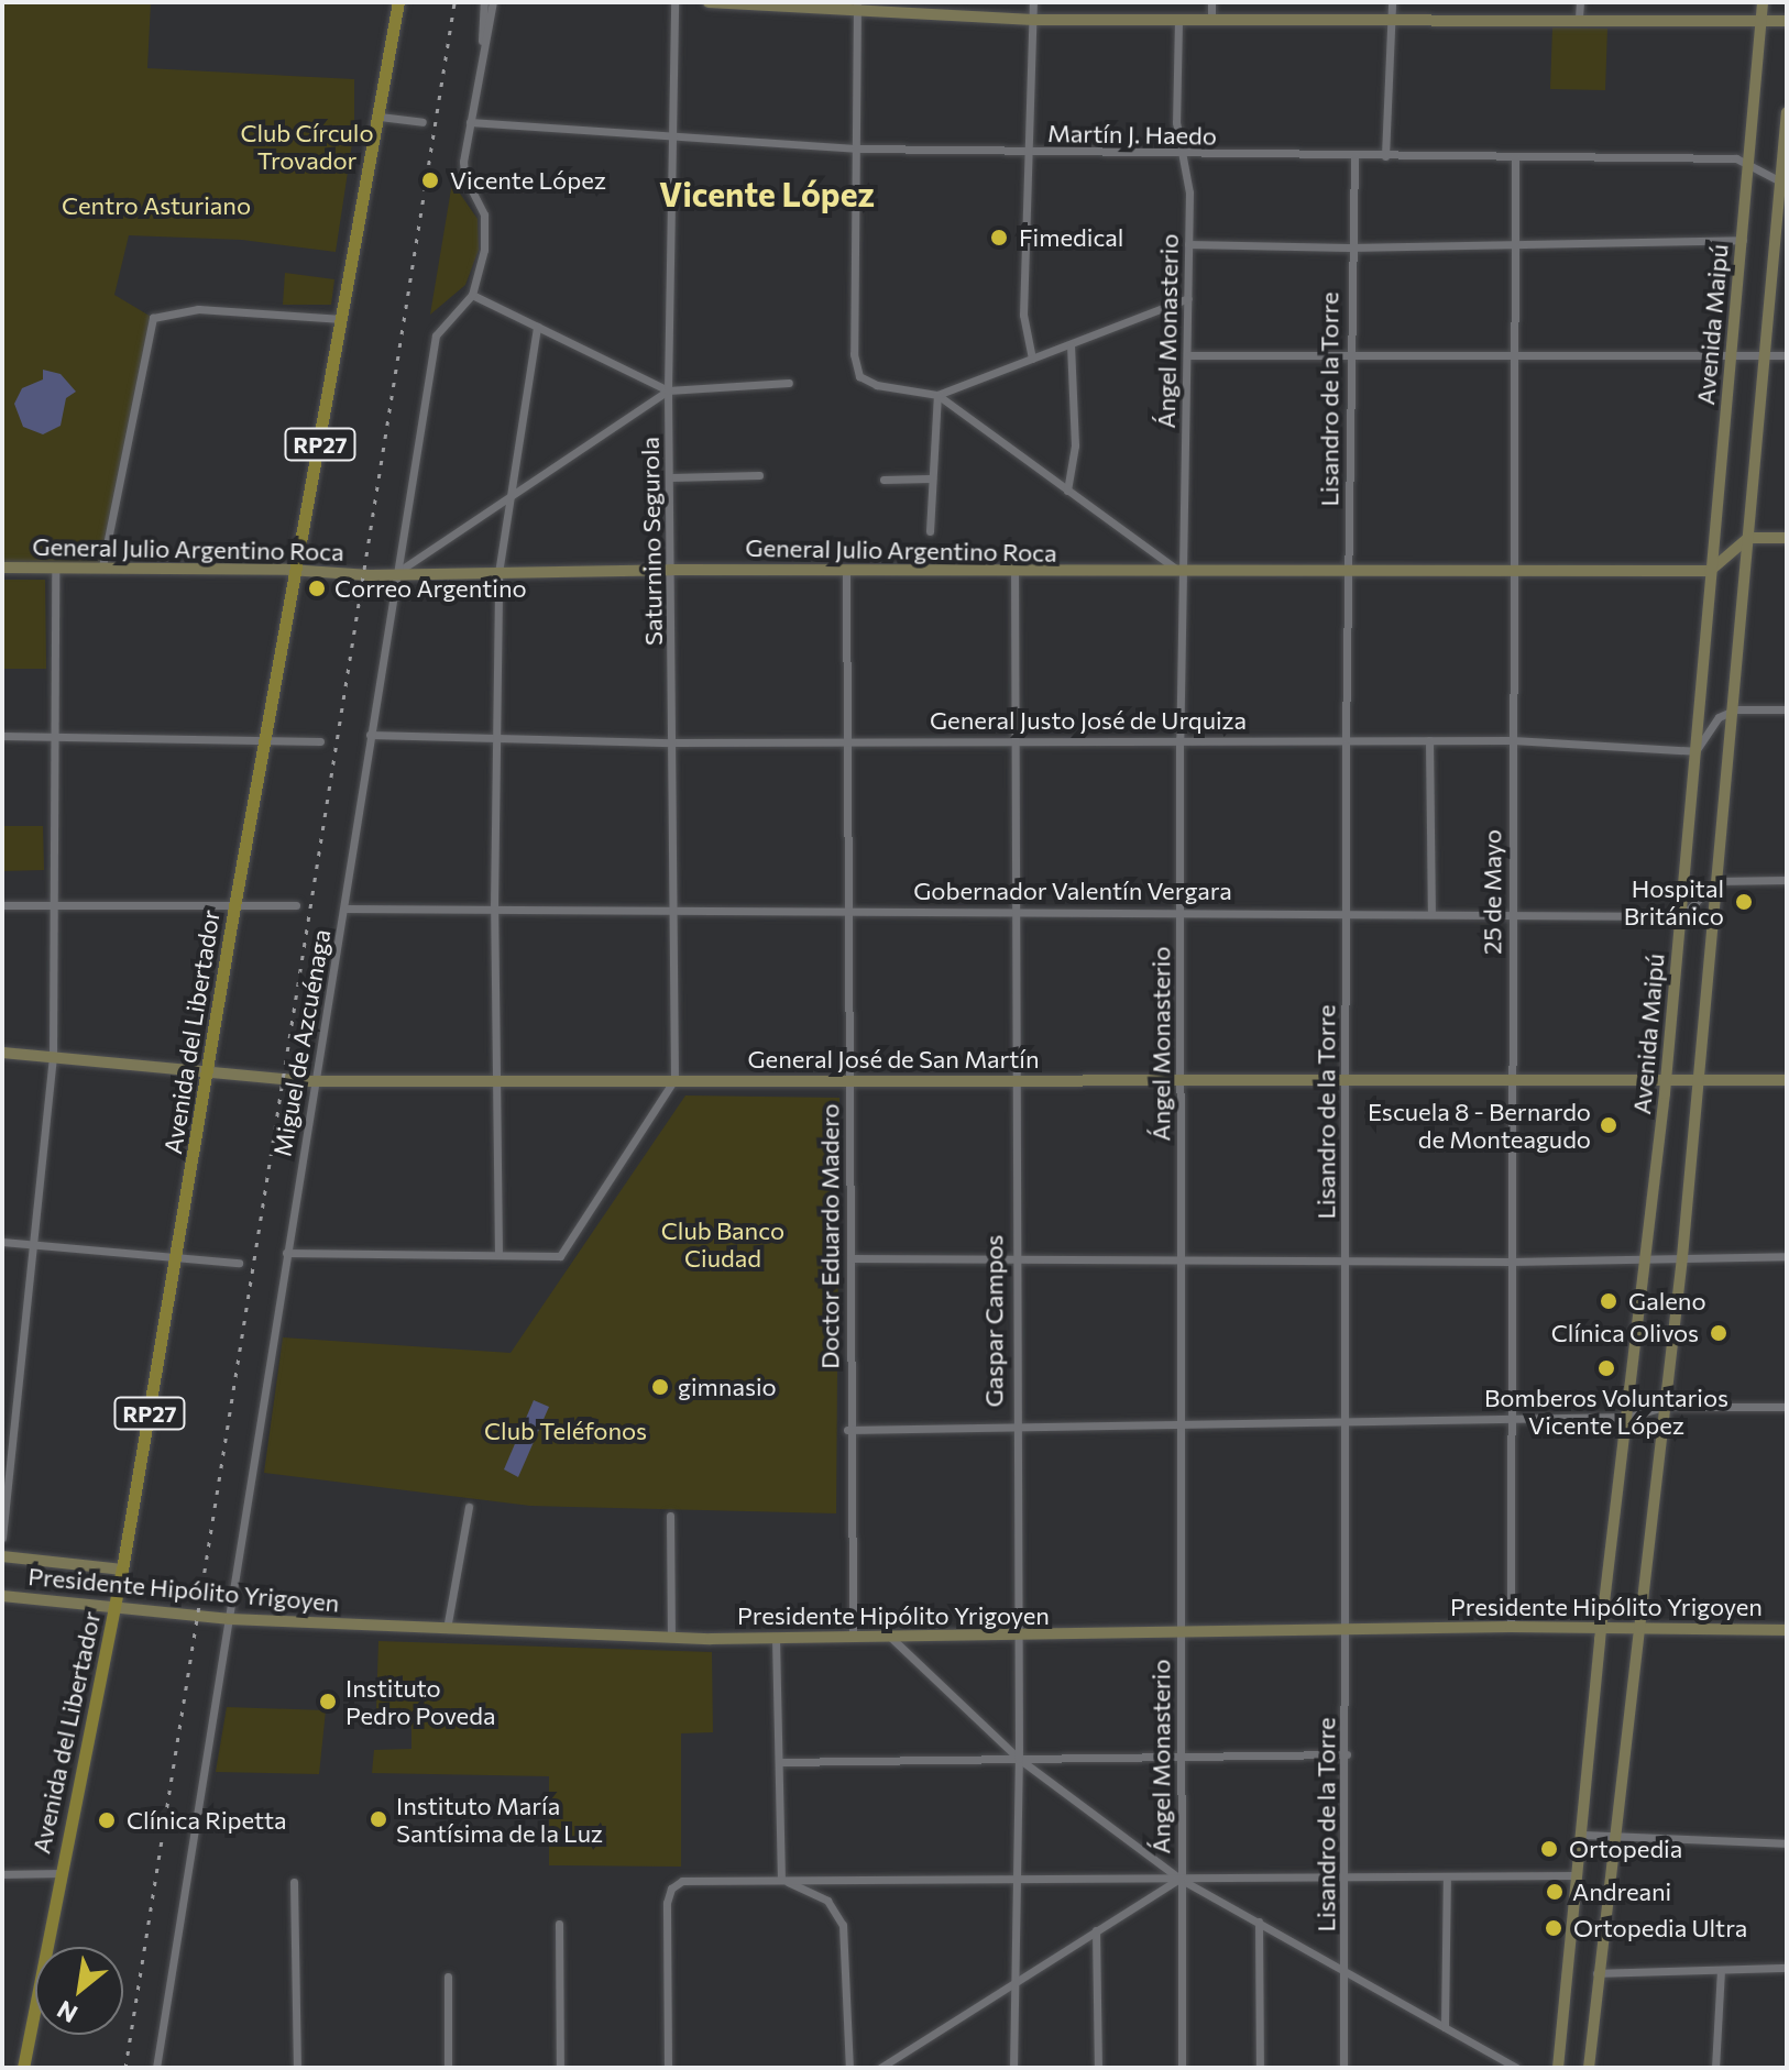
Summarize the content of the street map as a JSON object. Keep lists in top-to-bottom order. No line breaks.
{"streets":{"main road":["RP27","Avenida del Libertador"],"street":["Martín J. Haedo","Avenida Maipú","Ángel Monasterio","Lisandro de la Torre","Saturnino Segurola","General Julio Argentino Roca","General Justo José de Urquiza","Gobernador Valentín Vergara","25 de Mayo","Miguel de Azcuénaga","General José de San Martín","Doctor Eduardo Madero","Gaspar Campos","Presidente Hipólito Yrigoyen"]},"crossings":[["Martín J. Haedo","Avenida Maipú"],["Martín J. Haedo","Ángel Monasterio"],["Martín J. Haedo","Lisandro de la Torre"],["Martín J. Haedo","Saturnino Segurola"],["Martín J. Haedo","25 de Mayo"],["Martín J. Haedo","Miguel de Azcuénaga"],["Avenida Maipú","General Julio Argentino Roca"],["Avenida Maipú","General Justo José de Urquiza"],["Avenida Maipú","Gobernador Valentín Vergara"],["Avenida Maipú","General José de San Martín"],["Avenida Maipú","Presidente Hipólito Yrigoyen"],["Ángel Monasterio","General Julio Argentino Roca"],["Ángel Monasterio","General Justo José de Urquiza"],["Ángel Monasterio","Gobernador Valentín Vergara"],["Ángel Monasterio","General José de San Martín"],["Ángel Monasterio","Presidente Hipólito Yrigoyen"],["Lisandro de la Torre","General Julio Argentino Roca"],["Lisandro de la Torre","General Justo José de Urquiza"],["Lisandro de la Torre","Gobernador Valentín Vergara"],["Lisandro de la Torre","General José de San Martín"],["Lisandro de la Torre","Presidente Hipólito Yrigoyen"],["Saturnino Segurola","General Julio Argentino Roca"],["Saturnino Segurola","General Justo José de Urquiza"],["Saturnino Segurola","Gobernador Valentín Vergara"],["Saturnino Segurola","General José de San Martín"],["General Julio Argentino Roca","25 de Mayo"],["General Julio Argentino Roca","Avenida del Libertador"],["General Julio Argentino Roca","Miguel de Azcuénaga"],["General Julio Argentino Roca","Doctor Eduardo Madero"],["General Julio Argentino Roca","Gaspar Campos"],["General Justo José de Urquiza","25 de Mayo"],["General Justo José de Urquiza","Miguel de Azcuénaga"],["General Justo José de Urquiza","Doctor Eduardo Madero"],["General Justo José de Urquiza","Gaspar Campos"],["Gobernador Valentín Vergara","25 de Mayo"],["Gobernador Valentín Vergara","Miguel de Azcuénaga"],["Gobernador Valentín Vergara","Doctor Eduardo Madero"],["Gobernador Valentín Vergara","Gaspar Campos"],["25 de Mayo","General José de San Martín"],["25 de Mayo","Presidente Hipólito Yrigoyen"],["Avenida del Libertador","General José de San Martín"],["Avenida del Libertador","Presidente Hipólito Yrigoyen"],["Miguel de Azcuénaga","General José de San Martín"],["Miguel de Azcuénaga","Presidente Hipólito Yrigoyen"],["General José de San Martín","Doctor Eduardo Madero"],["General José de San Martín","Gaspar Campos"],["Doctor Eduardo Madero","Presidente Hipólito Yrigoyen"],["Gaspar Campos","Presidente Hipólito Yrigoyen"]],"districts":["Vicente López"],"parks":["Club Círculo Trovador","Centro Asturiano","Club Banco Ciudad","Club Teléfonos"],"places":["Vicente López","Fimedical","Correo Argentino","Hospital Británico","Escuela 8 - Bernardo de Monteagudo","Galeno","Clínica Olivos","Bomberos Voluntarios Vicente López","gimnasio","Instituto Pedro Poveda","Instituto María Santísima de la Luz","Clínica Ripetta","Ortopedia","Andreani","Ortopedia Ultra"],"north":"bottom left"}
